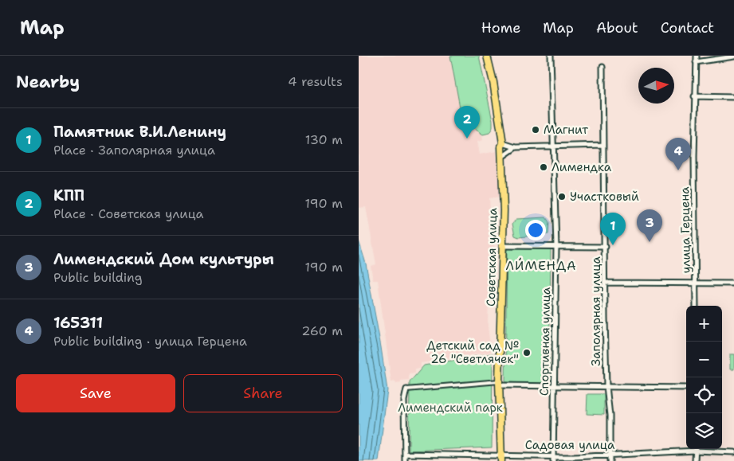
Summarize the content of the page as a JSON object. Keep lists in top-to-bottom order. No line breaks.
{"streets":{"main road":["Советская улица"],"street":["улица Герцена","Заполярная улица","Спортивная улица","Садовая улица"]},"crossings":[["Советская улица","Садовая улица"],["Заполярная улица","Садовая улица"],["Спортивная улица","Садовая улица"]],"districts":["ЛИ́МЕНДА"],"parks":["Лимендский парк"],"places":["Магнит","Лимендка","Участковый","Детский сад № 26 \"Светлячек\""],"north":"right","page":{"header":"Map","nav":["Home","Map","About","Contact"],"heading":["Nearby","4 results"],"pins":["2","4","3","1"],"list":[{"mark":"1","name":"Памятник В.И.Ленину","note":"Place · Заполярная улица","value":"130 m"},{"mark":"2","name":"КПП","note":"Place · Советская улица","value":"190 m"},{"mark":"3","name":"Лимендский Дом культуры","note":"Public building","value":"190 m"},{"mark":"4","name":"165311","note":"Public building · улица Герцена","value":"260 m"}],"map_buttons":["+","−"],"buttons":["Save","Share"]}}
